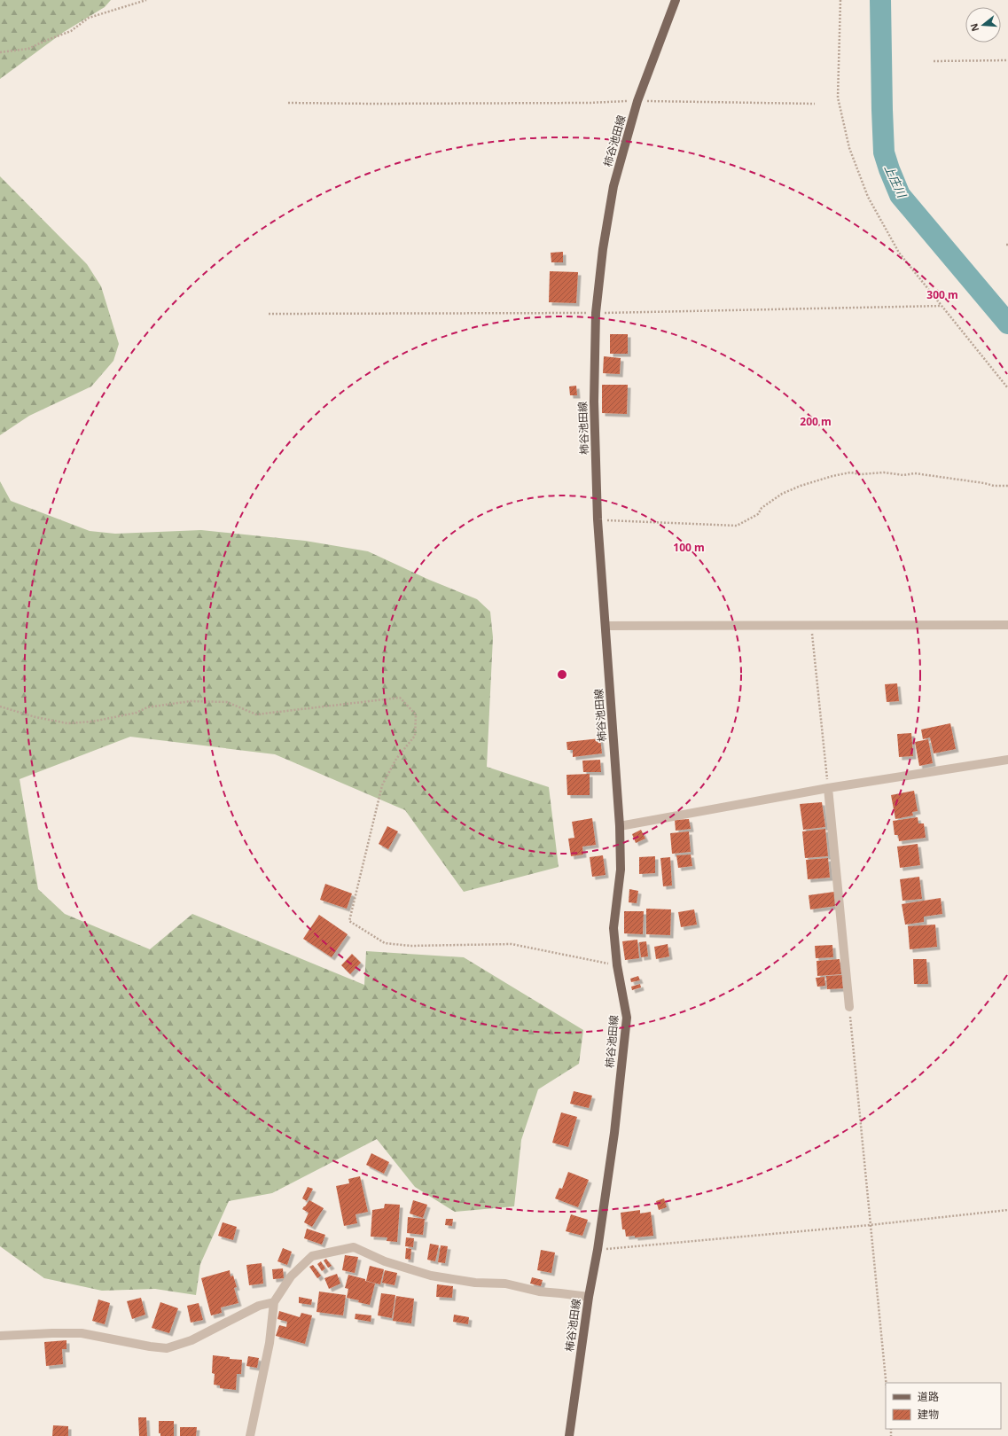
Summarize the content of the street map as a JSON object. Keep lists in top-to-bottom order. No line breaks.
{"streets":{"main road":["柿谷池田線"]},"water":["上庄川"],"legend":["道路","建物"],"north":"left","rings":["300 m","200 m","100 m"]}
